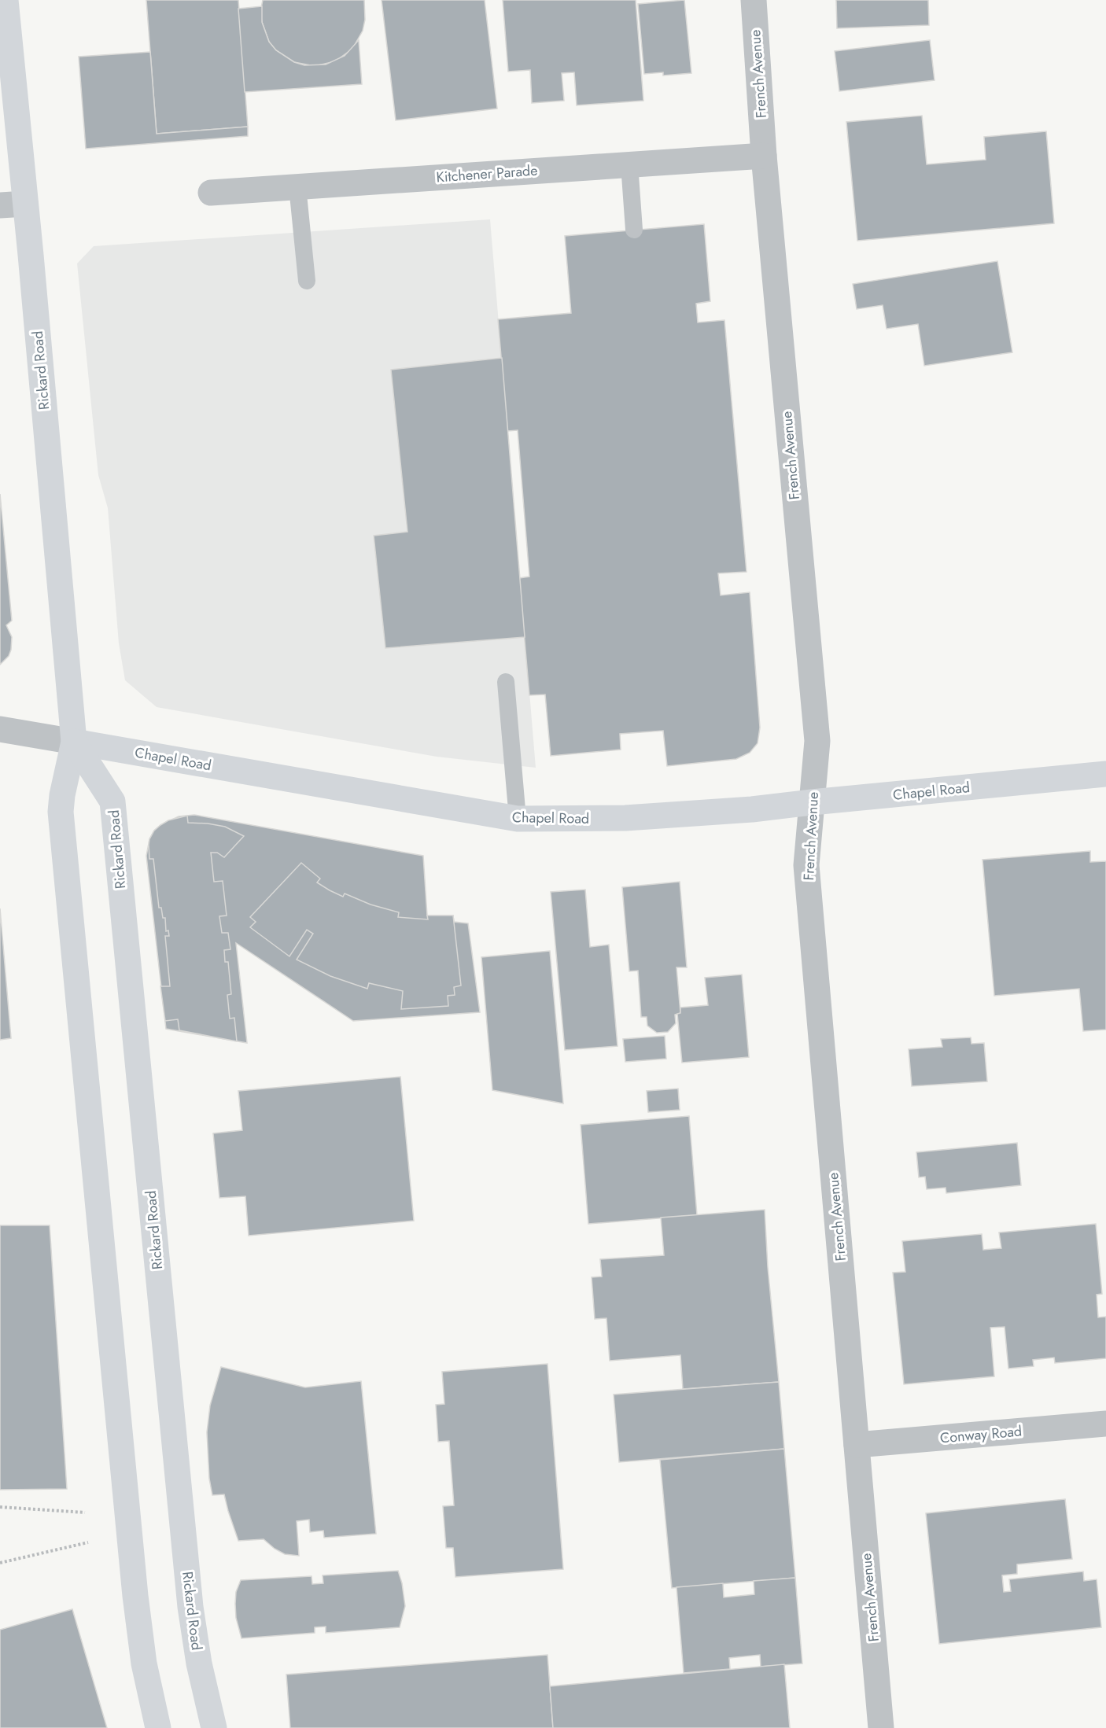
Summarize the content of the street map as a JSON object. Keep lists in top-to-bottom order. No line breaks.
{"streets":{"main road":["Rickard Road","Chapel Road"],"street":["French Avenue","Kitchener Parade","Conway Road"]},"crossings":[["French Avenue","Kitchener Parade"],["French Avenue","Chapel Road"],["French Avenue","Conway Road"],["Rickard Road","Chapel Road"]]}
